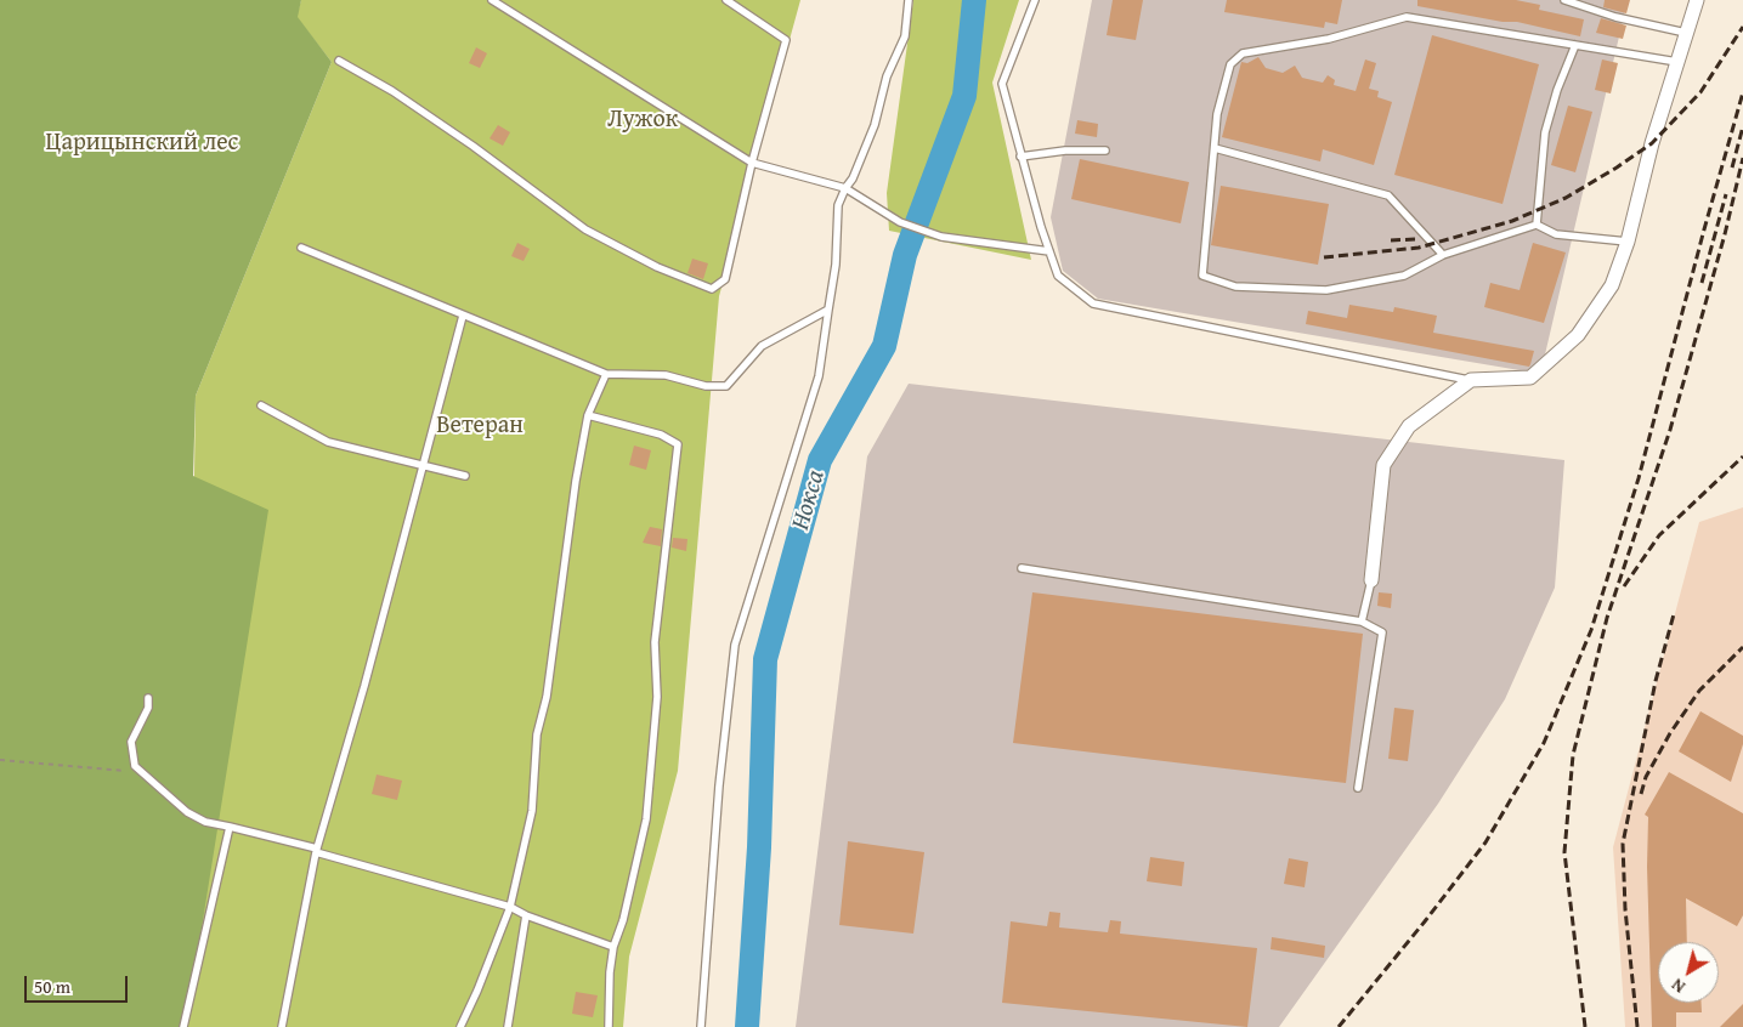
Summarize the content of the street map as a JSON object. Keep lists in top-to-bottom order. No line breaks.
{"water":["Нокса"],"parks":["Лужок","Царицынский лес","Ветеран"],"scale_bar":"50 m","north":"bottom left"}
